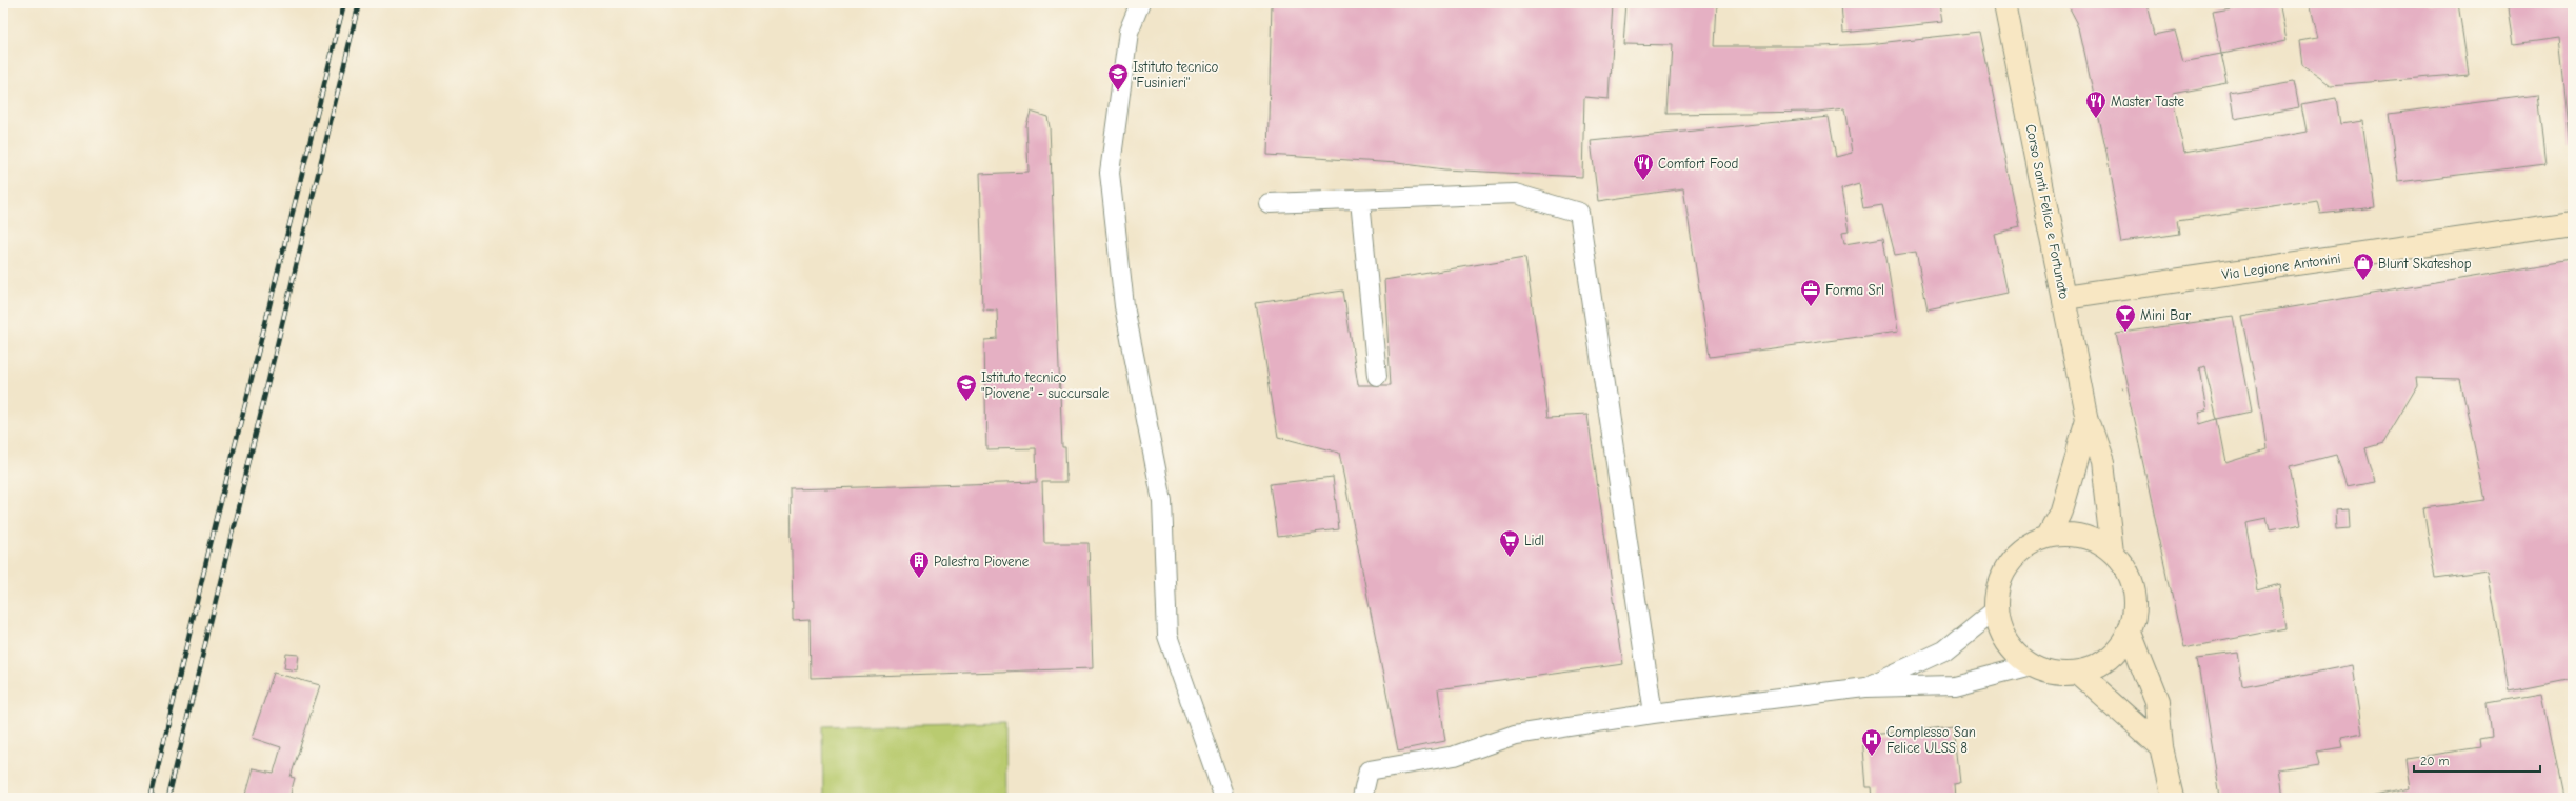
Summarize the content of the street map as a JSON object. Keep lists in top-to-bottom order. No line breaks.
{"streets":{"main road":["Corso Santi Felice e Fortunato","Via Legione Antonini"]},"crossings":[["Corso Santi Felice e Fortunato","Via Legione Antonini"]],"places":{"school or university":["Istituto tecnico \"Fusinieri\"","Istituto tecnico \"Piovene\" - succursale"],"restaurant":["Master Taste","Comfort Food"],"shop":["Blunt Skateshop"],"office":["Forma Srl"],"bar":["Mini Bar"],"supermarket":["Lidl"],"building":["Palestra Piovene"],"hospital":["Complesso San Felice ULSS 8"]},"scale_bar":"20 m"}
